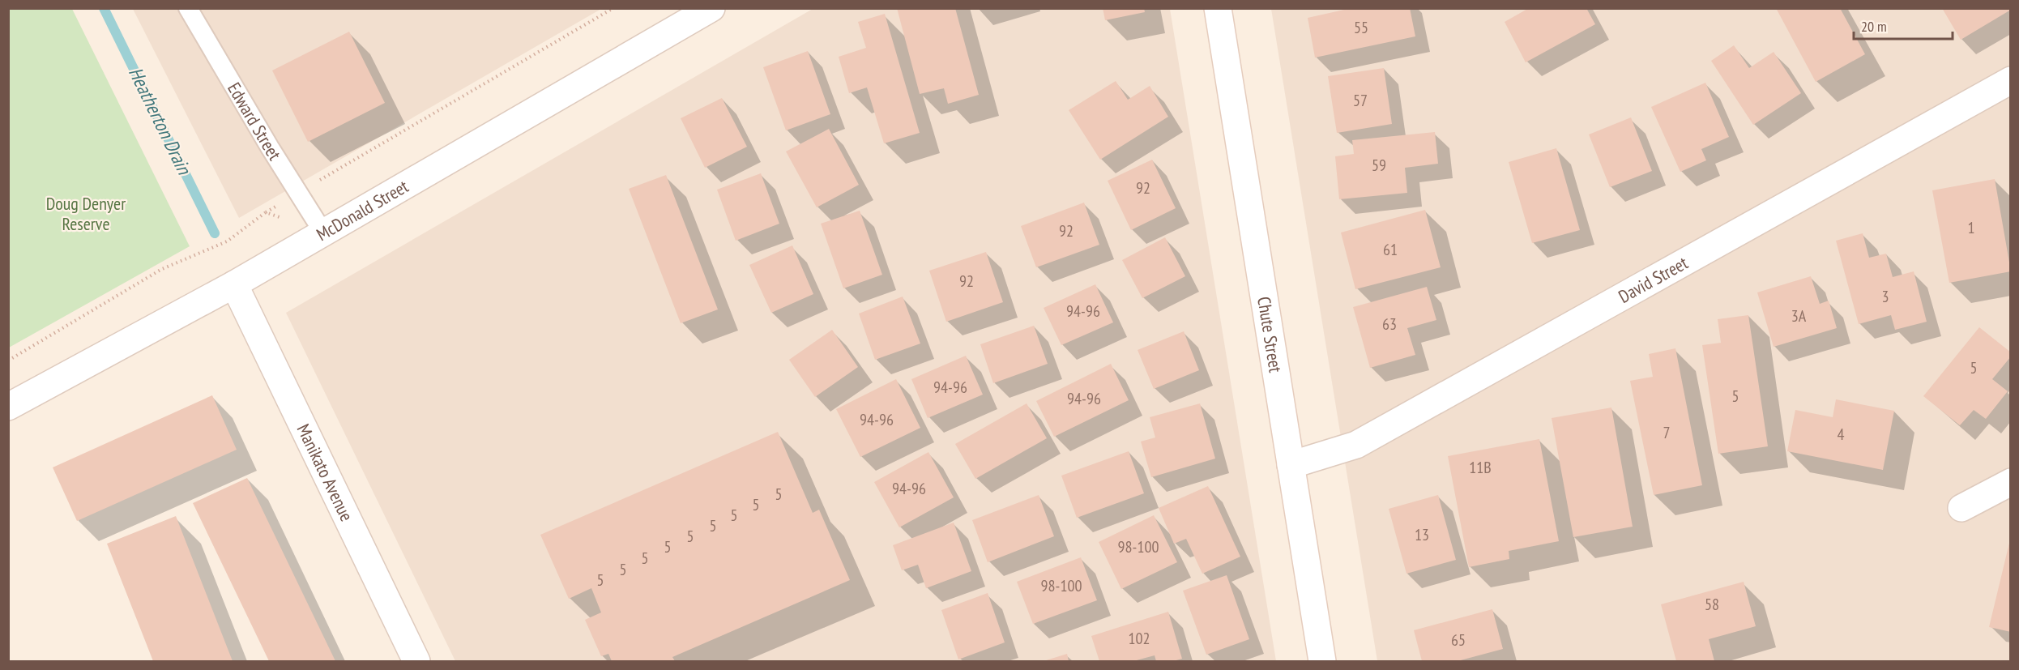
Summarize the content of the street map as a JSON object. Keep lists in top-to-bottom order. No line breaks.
{"streets":{"street":["McDonald Street","David Street","Chute Street","Manikato Avenue"],"lane":["Edward Street"]},"crossings":[["Edward Street","McDonald Street"],["McDonald Street","Manikato Avenue"],["David Street","Chute Street"]],"water":["Heatherton Drain"],"parks":["Doug Denyer Reserve"],"house_numbers":["55","57","59","92","1","92","61","92","3","94-96","3A","63","5","94-96","5","94-96","94-96","7","4","11B","94-96","5","5","5","5","13","5","5","98-100","5","5","5","98-100","58","102","65"],"scale_bar":"20 m"}
